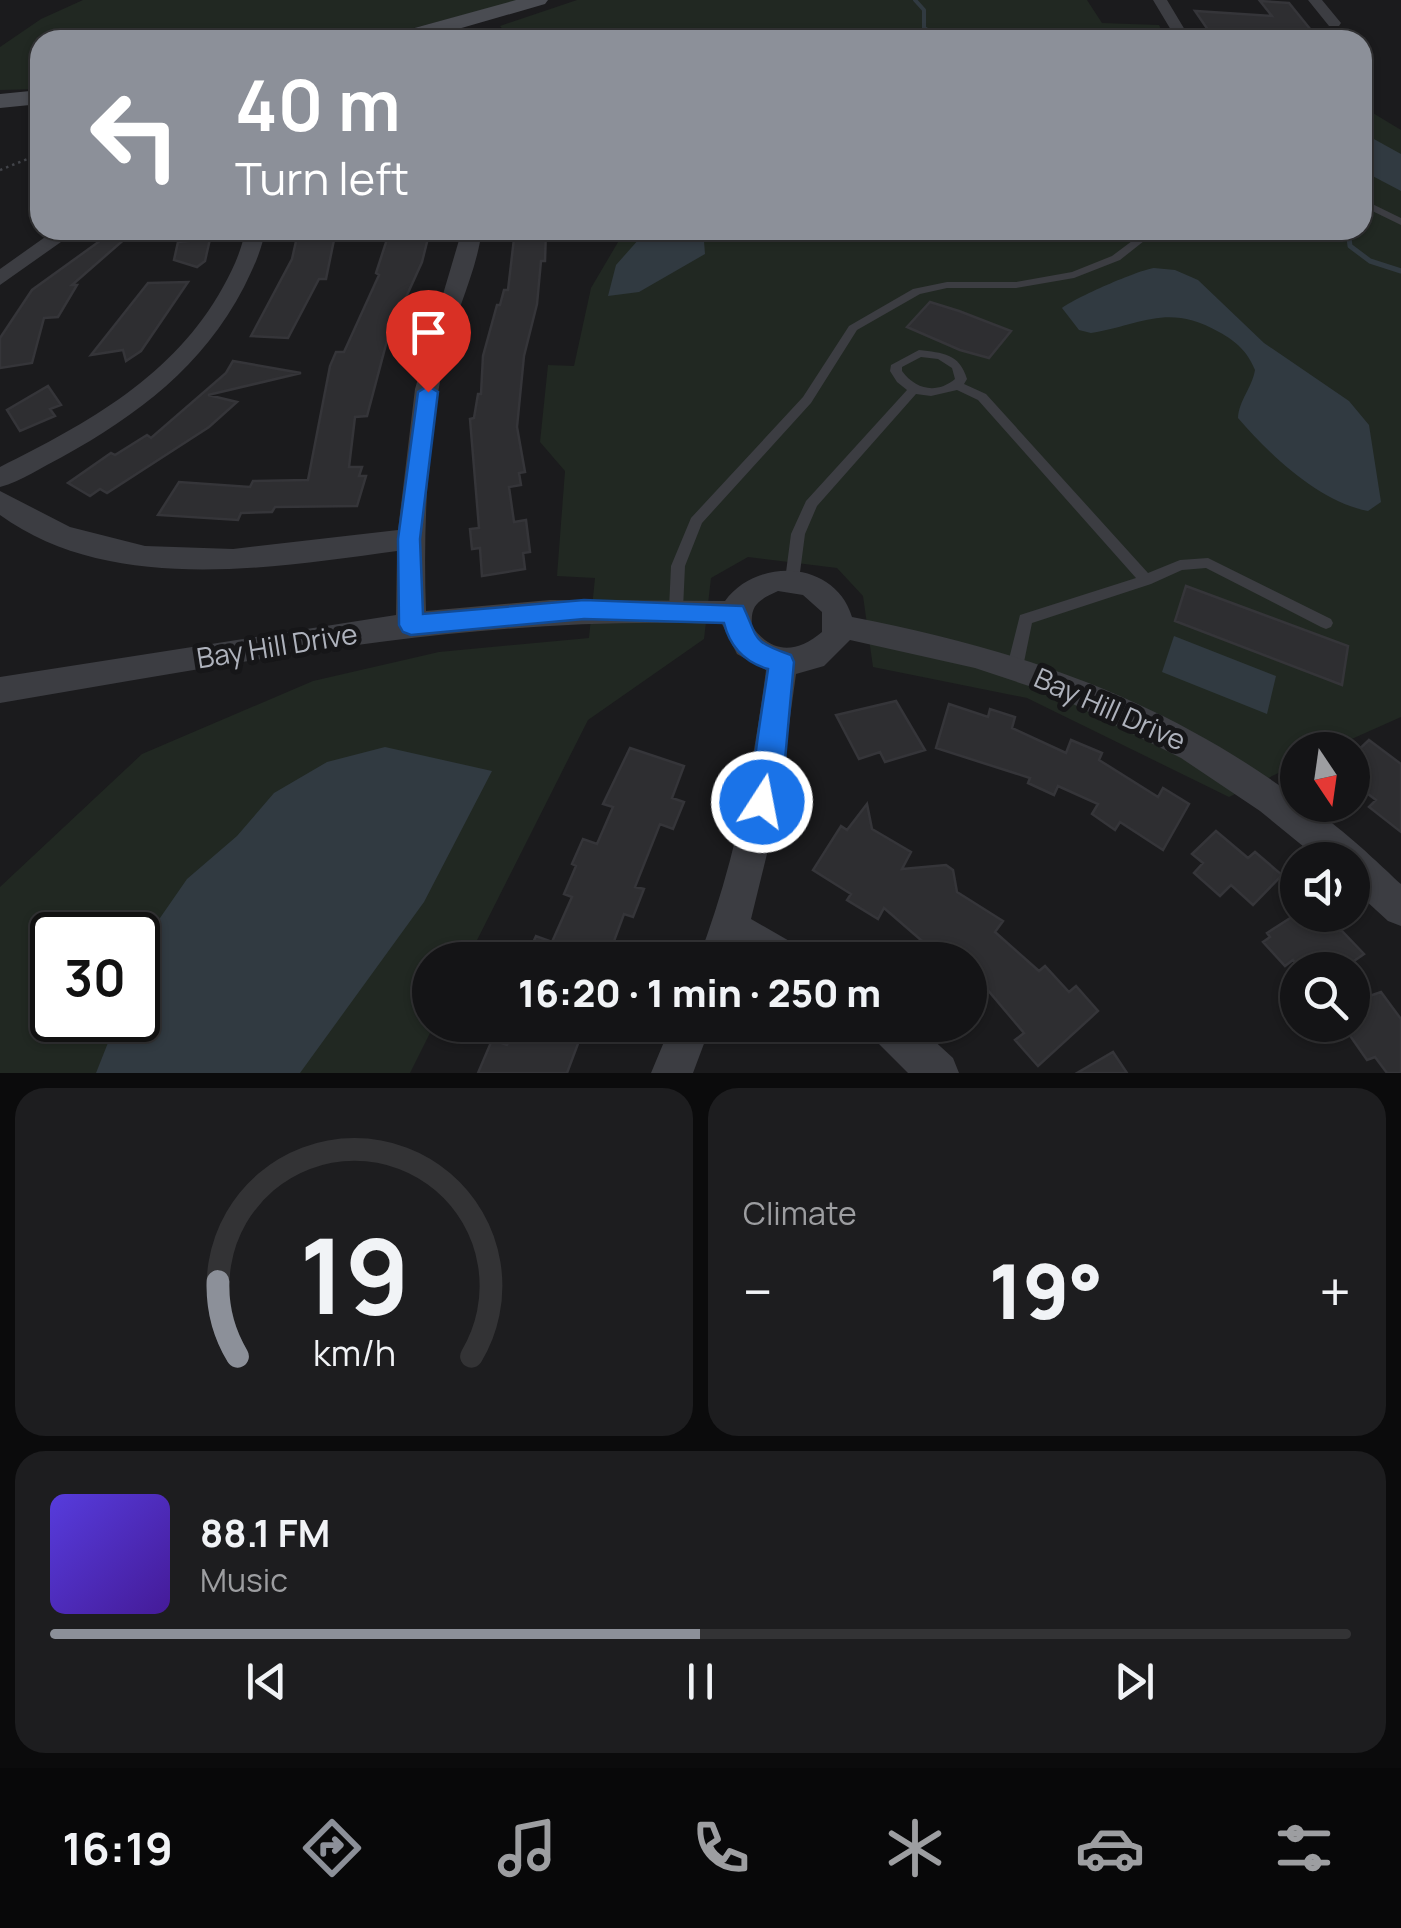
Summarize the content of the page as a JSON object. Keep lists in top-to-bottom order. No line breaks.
{"streets":{"street":["Bay Hill Drive"]},"north":"bottom","page":{"turn":["40 m","Turn left"],"limit":"30","trip":"16:20 · 1 min · 250 m","tile":"Climate","heat":["−","19°","+"],"song":["88.1 FM","Music"],"tabs":"16:19","gauge":["19","km/h"]}}
